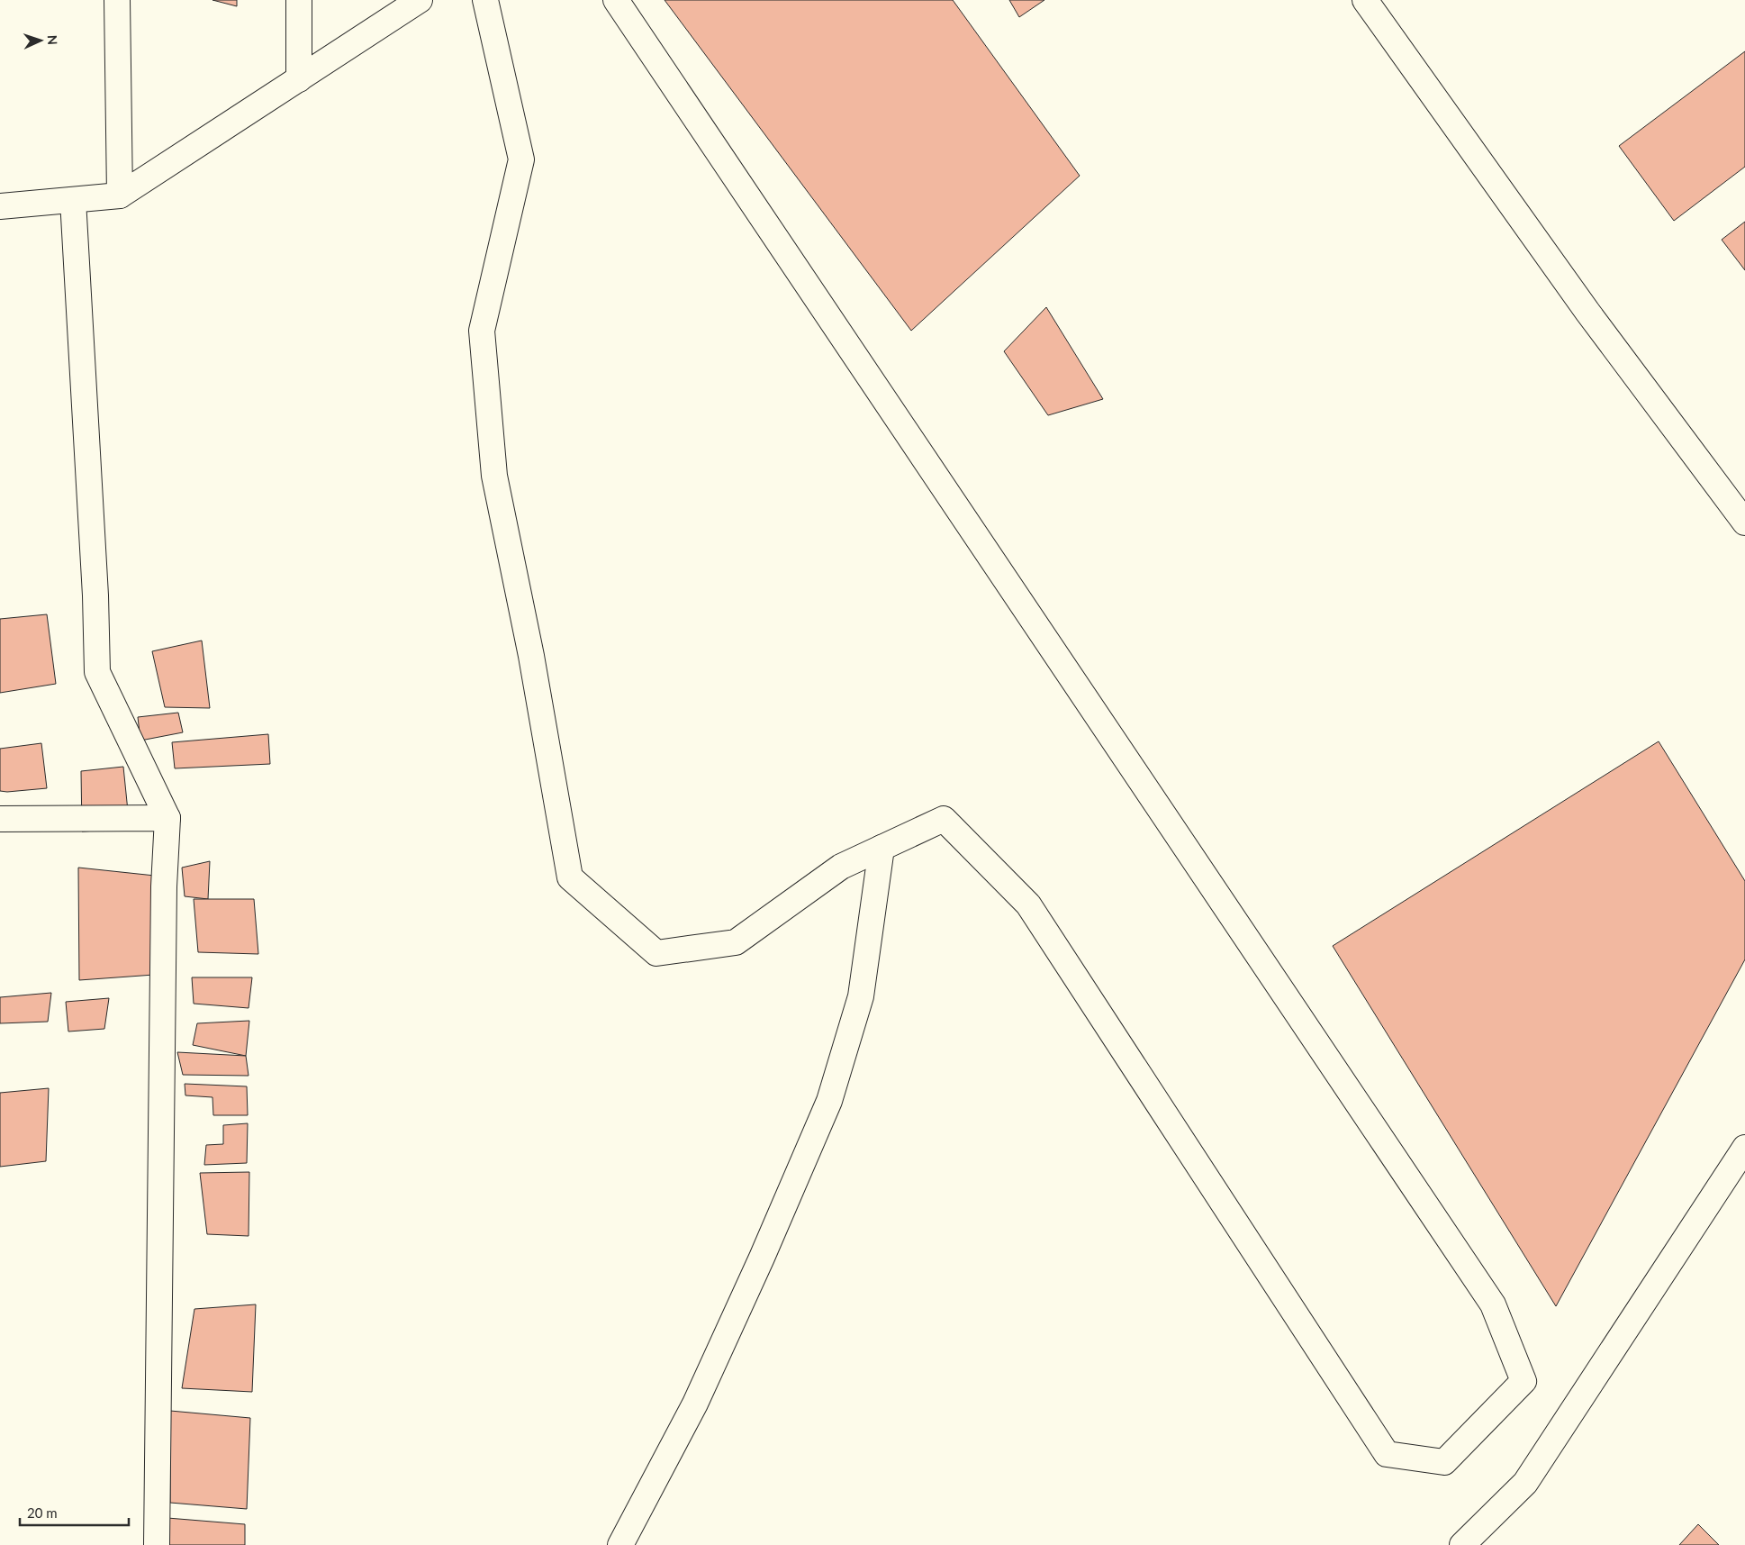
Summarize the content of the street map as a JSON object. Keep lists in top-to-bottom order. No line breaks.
{"scale_bar":"20 m","north":"right"}
